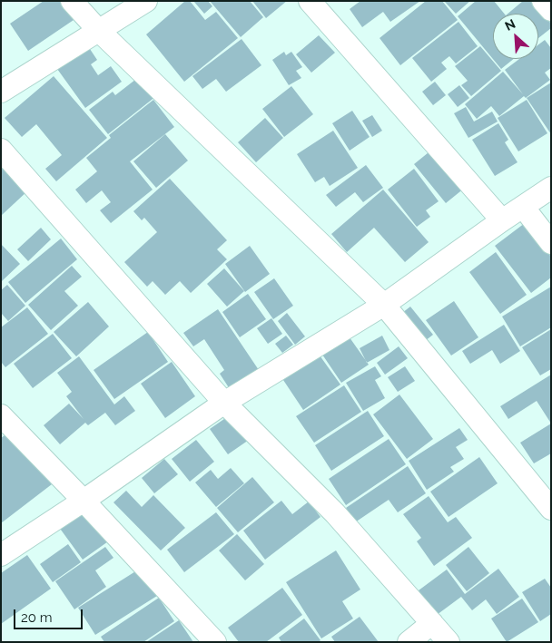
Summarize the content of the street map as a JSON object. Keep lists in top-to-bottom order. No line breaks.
{"scale_bar":"20 m","north":"top left"}
